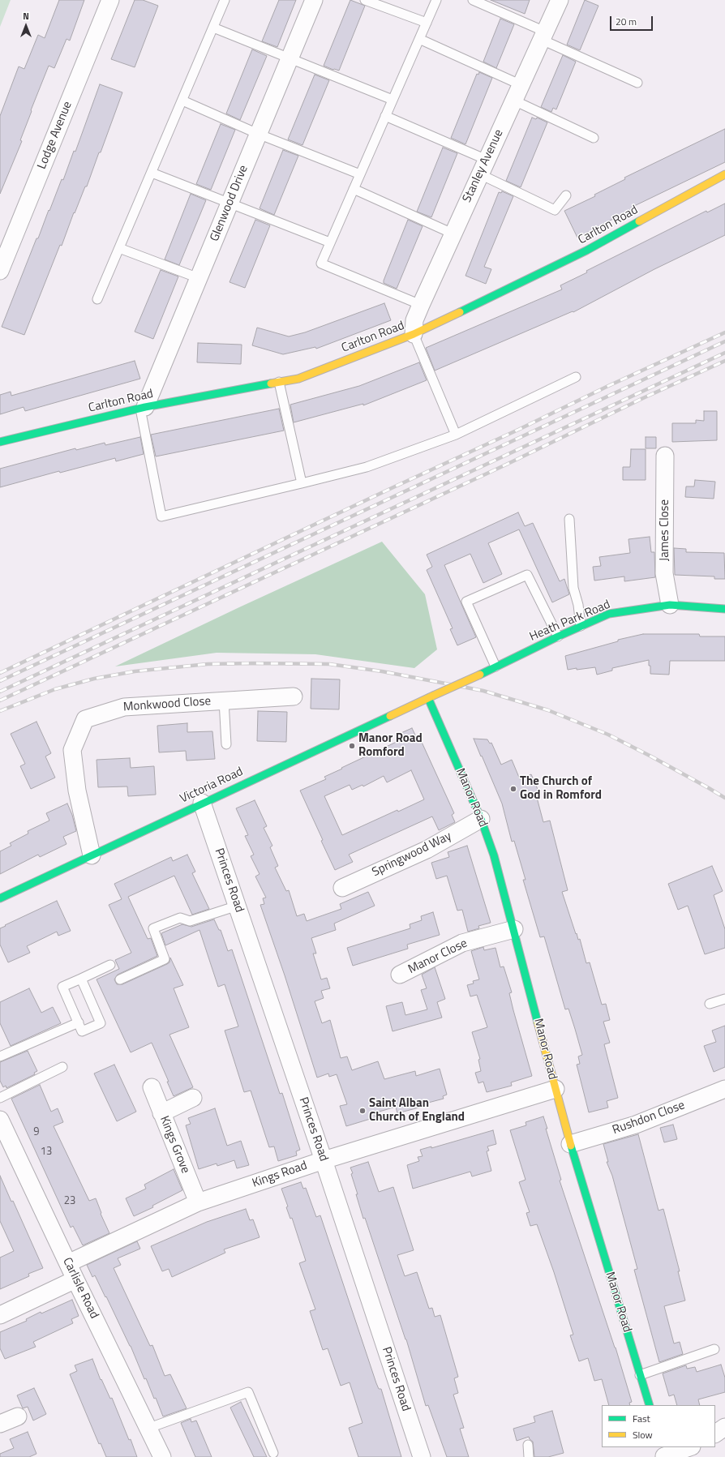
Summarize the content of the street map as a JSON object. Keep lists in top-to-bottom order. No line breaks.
{"streets":{"street":["Lodge Avenue","Stanley Avenue","Glenwood Drive","Carlton Road","James Close","Heath Park Road","Monkwood Close","Victoria Road","Manor Road","Springwood Way","Princes Road","Manor Close","Rushdon Close","Kings Grove","Kings Road","Carlisle Road"]},"crossings":[["Stanley Avenue","Carlton Road"],["Glenwood Drive","Carlton Road"],["James Close","Heath Park Road"],["Heath Park Road","Victoria Road"],["Heath Park Road","Manor Road"],["Monkwood Close","Victoria Road"],["Victoria Road","Manor Road"],["Victoria Road","Princes Road"],["Manor Road","Springwood Way"],["Manor Road","Manor Close"],["Manor Road","Rushdon Close"],["Manor Road","Kings Road"],["Princes Road","Kings Road"],["Kings Grove","Kings Road"],["Kings Road","Carlisle Road"]],"places":["Manor Road Romford","The Church of God in Romford","Saint Alban Church of England"],"house_numbers":["9","13","23"],"legend":["Fast","Slow"],"scale_bar":"20 m","north":"top"}
